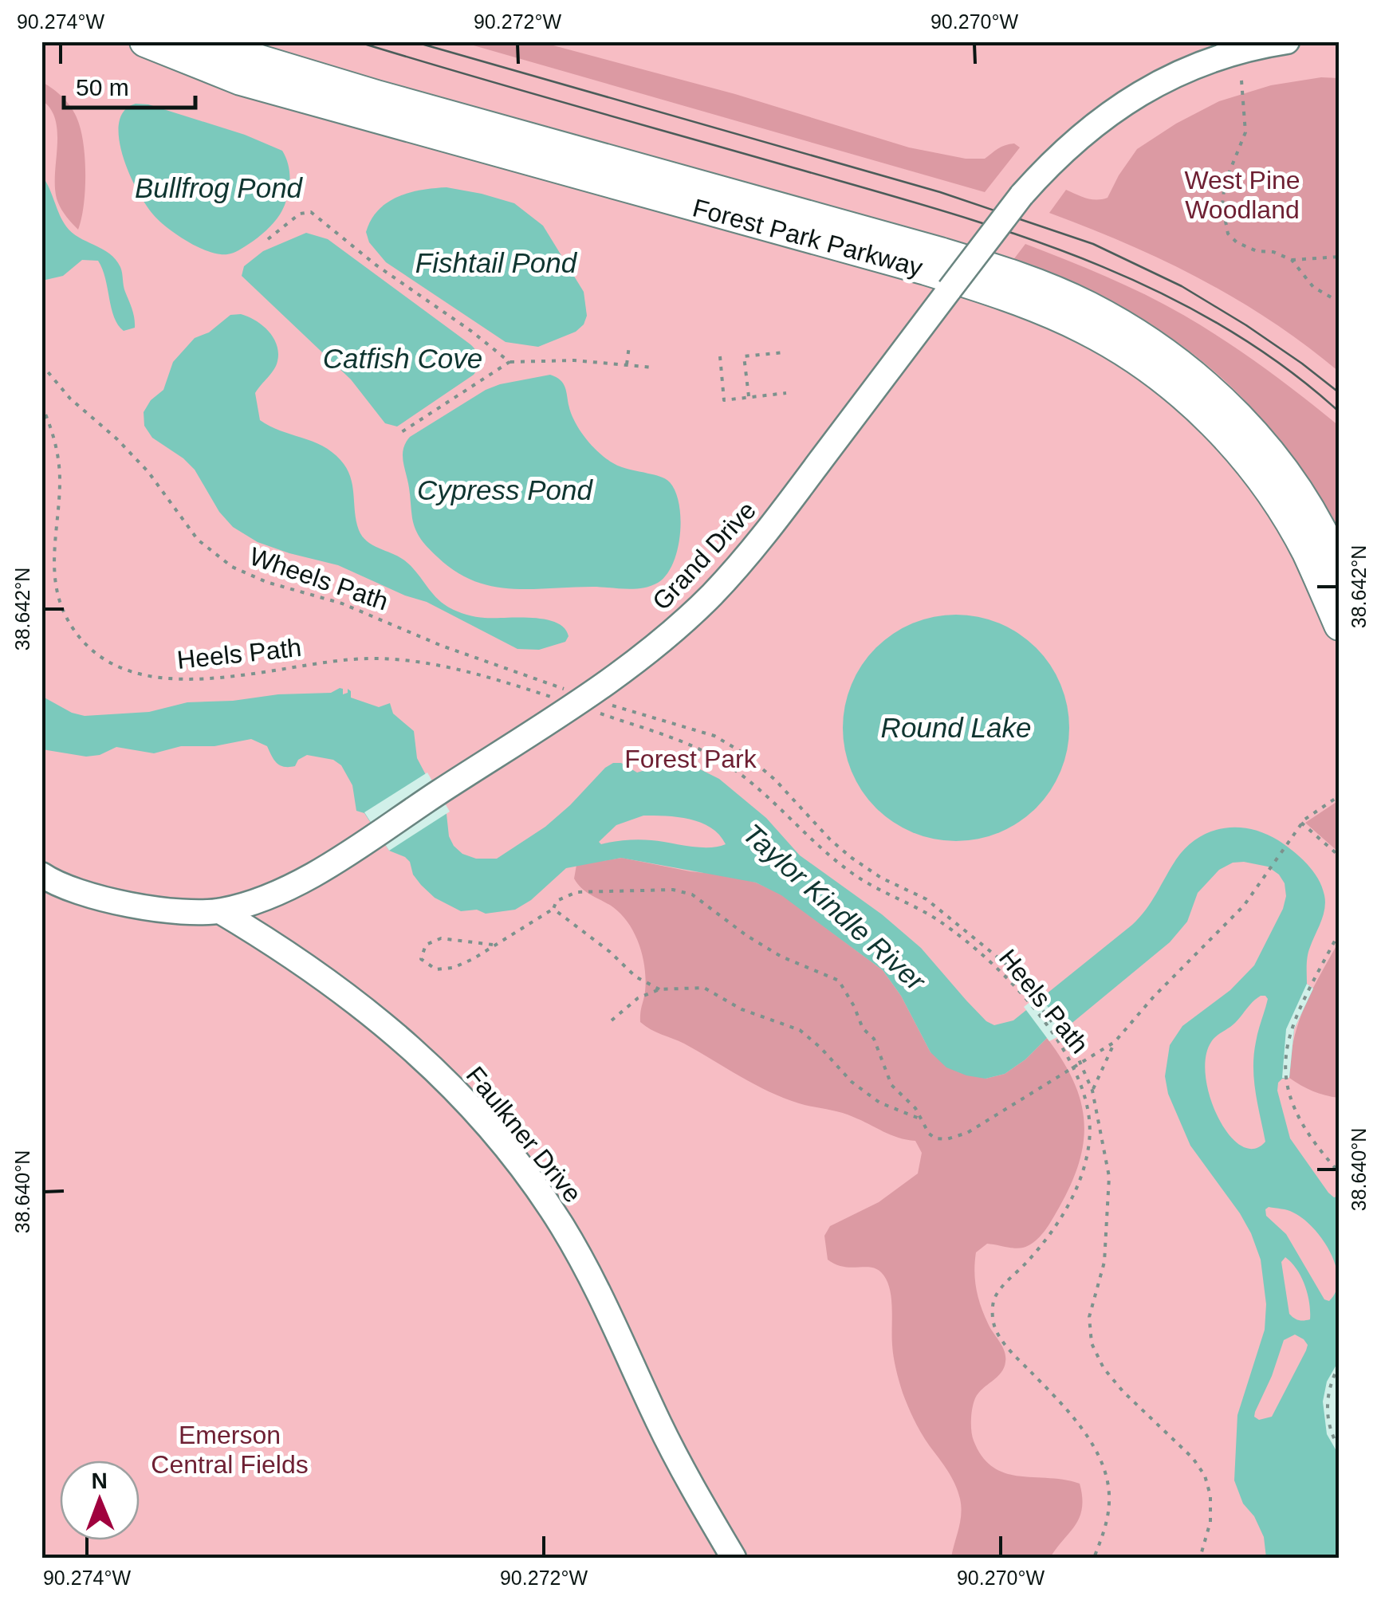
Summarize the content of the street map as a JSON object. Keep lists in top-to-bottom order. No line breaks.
{"streets":{"main road":["Forest Park Parkway"],"street":["Grand Drive","Faulkner Drive"],"path":["Wheels Path","Heels Path"]},"crossings":[["Grand Drive","Faulkner Drive"]],"water":["Bullfrog Pond","Fishtail Pond","Catfish Cove","Cypress Pond","Round Lake","Taylor Kindle River"],"parks":["West Pine Woodland","Forest Park","Emerson Central Fields"],"scale_bar":"50 m","north":"top","coordinates":["90.274°W","90.272°W","90.270°W","38.642°N","38.640°N"]}
